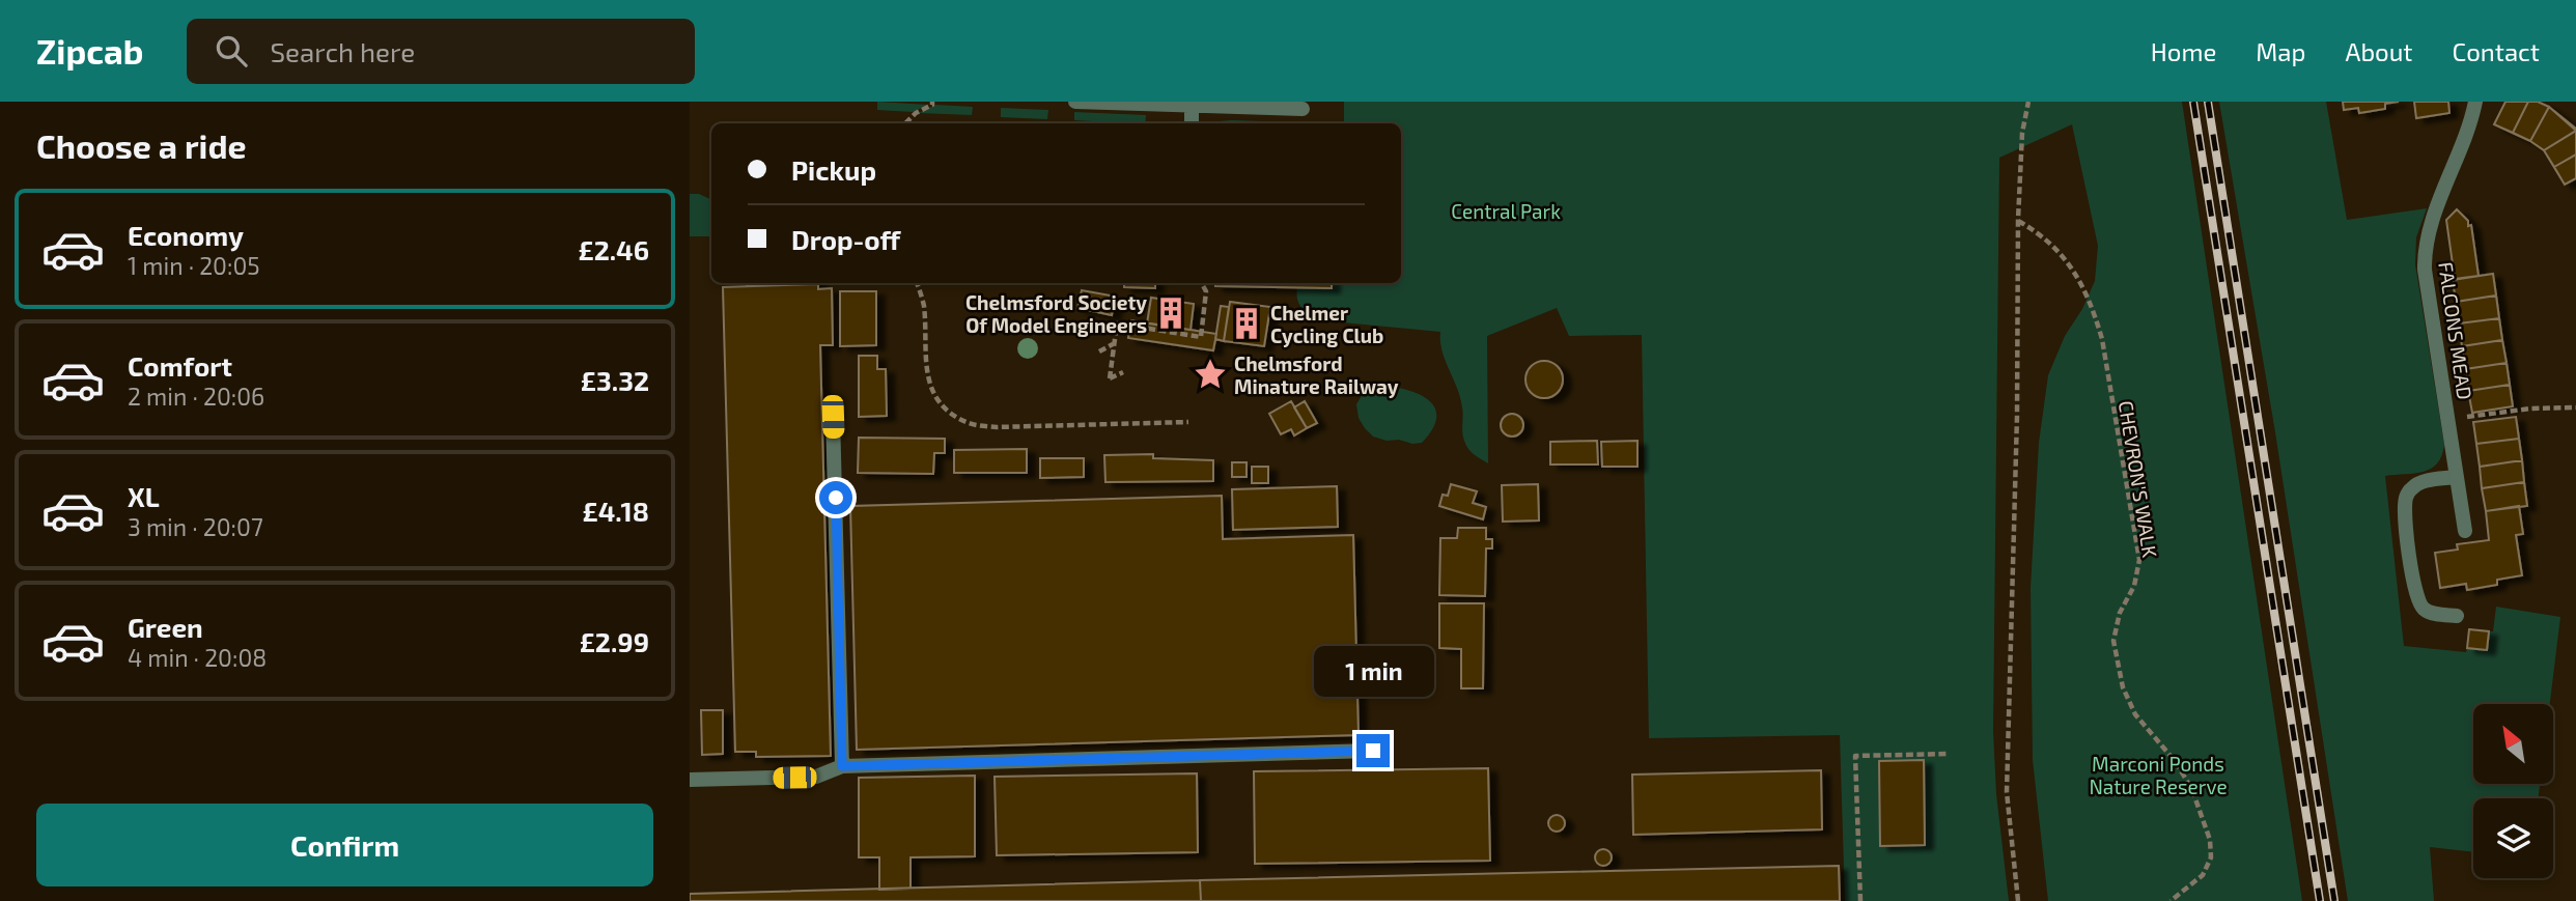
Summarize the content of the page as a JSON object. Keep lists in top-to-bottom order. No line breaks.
{"streets":{"street":["FALCONS MEAD"],"path":["CHEVRON'S WALK"]},"parks":["Central Park","Marconi Ponds Nature Reserve"],"places":{"building":["Chelmsford Society Of Model Engineers","Chelmer Cycling Club"],"place":["Chelmsford Minature Railway"]},"north":"top left","page":{"header":"Zipcab","search":"Search here","nav":["Home","Map","About","Contact"],"heading":"Choose a ride","banner":["Pickup","Drop-off"],"list":[{"name":"Economy","note":"1 min · 20:05","value":"£2.46"},{"name":"Comfort","note":"2 min · 20:06","value":"£3.32"},{"name":"XL","note":"3 min · 20:07","value":"£4.18"},{"name":"Green","note":"4 min · 20:08","value":"£2.99"}],"bubble":"1 min","buttons":"Confirm"}}
